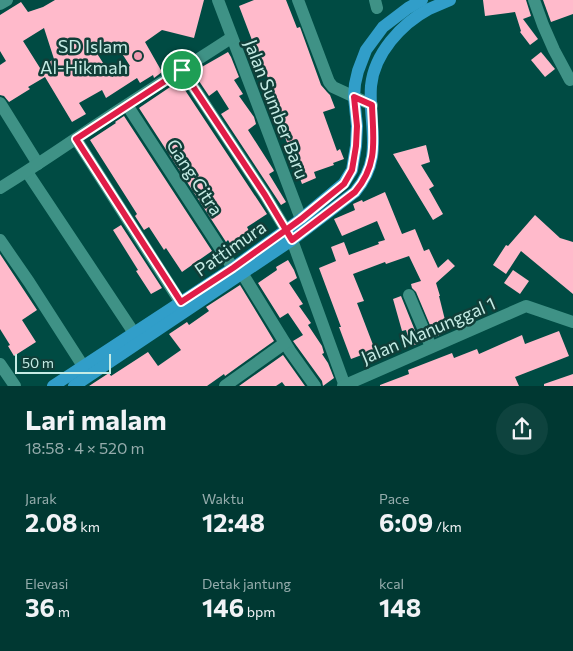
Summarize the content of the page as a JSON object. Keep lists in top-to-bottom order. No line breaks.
{"streets":{"main road":["Pattimura"],"street":["Jalan Sumber Baru","Gang Citra","Jalan Manunggal 1"]},"crossings":[["Jalan Sumber Baru","Pattimura"],["Gang Citra","Pattimura"]],"places":["SD Islam Al-Hikmah"],"scale_bar":"50 m","page":{"scale":"50 m","heading":["Lari malam","18:58 · 4 × 520 m"],"stats":[["Jarak","2.08 km"],["Waktu","12:48"],["Pace","6:09 /km"],["Elevasi","36 m"],["Detak jantung","146 bpm"],["kcal","148"]]}}
